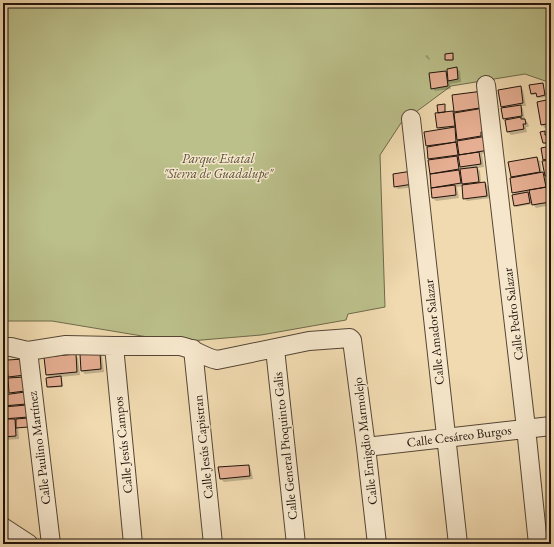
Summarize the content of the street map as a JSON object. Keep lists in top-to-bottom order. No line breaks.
{"streets":{"street":["Calle Pedro Salazar","Calle Amador Salazar","Calle Cesáreo Burgos","Calle Emigdio Marmolejo","Calle Jesús Campos","Calle General Pioquinto Galis","Calle Jesús Capistran","Calle Paulino Martínez"]},"crossings":[["Calle Pedro Salazar","Calle Cesáreo Burgos"],["Calle Amador Salazar","Calle Cesáreo Burgos"],["Calle Cesáreo Burgos","Calle Emigdio Marmolejo"],["Calle Emigdio Marmolejo","Calle General Pioquinto Galis"]],"parks":["Parque Estatal \"Sierra de Guadalupe\""]}
